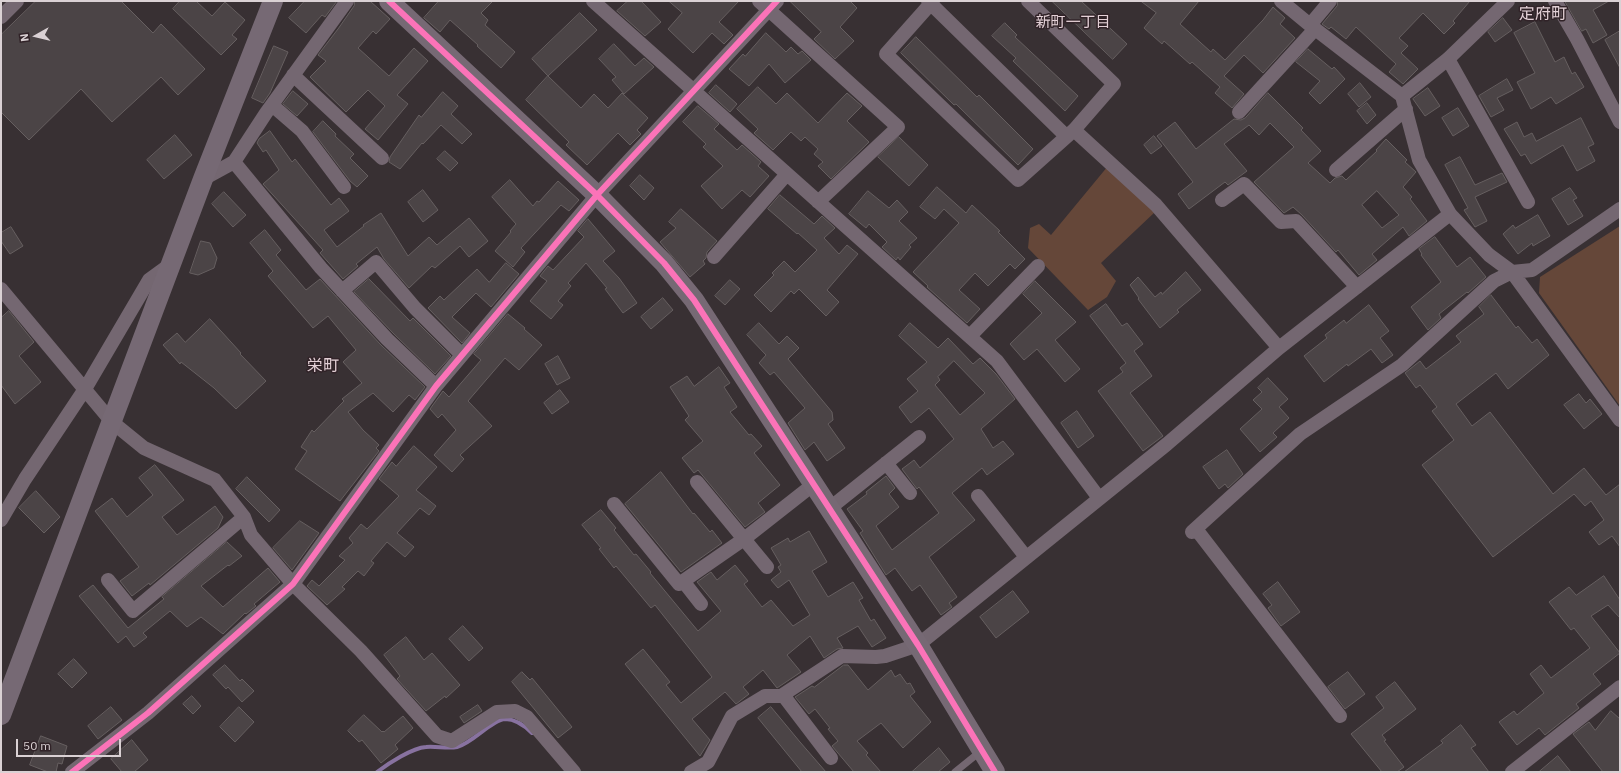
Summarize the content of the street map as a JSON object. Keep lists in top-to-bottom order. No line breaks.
{"districts":["定府町","新町一丁目","栄町"],"scale_bar":"50 m","north":"left"}
